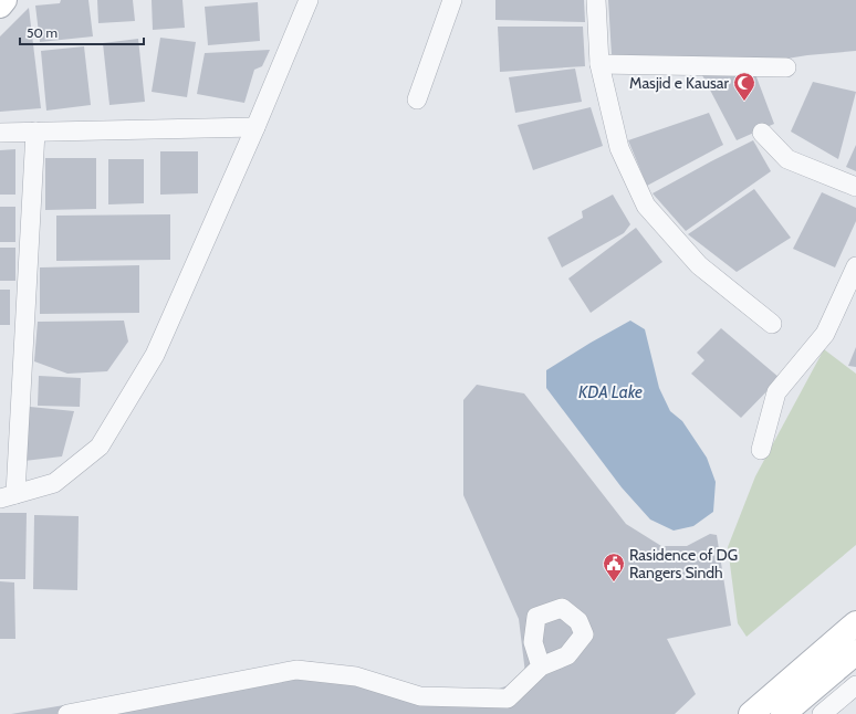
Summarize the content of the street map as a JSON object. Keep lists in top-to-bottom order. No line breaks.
{"water":["KDA Lake"],"places":{"mosque":["Masjid e Kausar"],"public building":["Rasidence of DG Rangers Sindh"]},"scale_bar":"50 m"}
